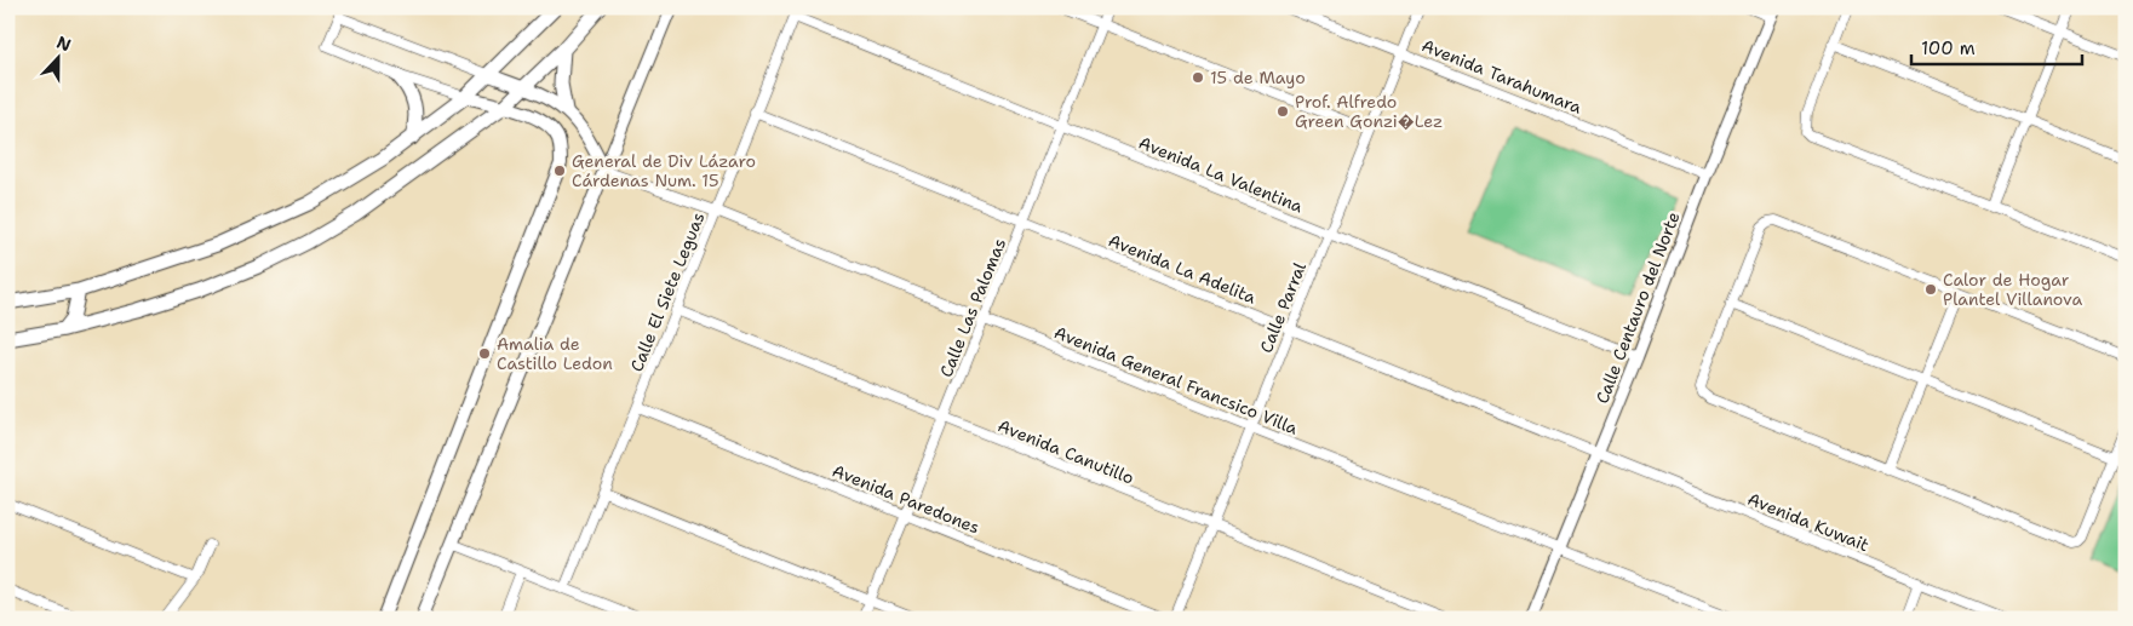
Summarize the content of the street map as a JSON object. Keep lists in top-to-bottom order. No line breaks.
{"streets":{"street":["Avenida Tarahumara","Avenida La Valentina","Avenida La Adelita","Calle El Siete Leguas","Calle Las Palomas","Calle Parral","Calle Centauro del Norte","Avenida General Francsico Villa","Avenida Canutillo","Avenida Paredones","Avenida Kuwait"]},"crossings":[["Avenida Tarahumara","Calle Parral"],["Avenida Tarahumara","Calle Centauro del Norte"],["Avenida La Valentina","Calle El Siete Leguas"],["Avenida La Valentina","Calle Las Palomas"],["Avenida La Valentina","Calle Parral"],["Avenida La Valentina","Calle Centauro del Norte"],["Avenida La Adelita","Calle El Siete Leguas"],["Avenida La Adelita","Calle Las Palomas"],["Avenida La Adelita","Calle Parral"],["Avenida La Adelita","Calle Centauro del Norte"],["Avenida La Adelita","Avenida Kuwait"],["Calle El Siete Leguas","Avenida General Francsico Villa"],["Calle El Siete Leguas","Avenida Canutillo"],["Calle El Siete Leguas","Avenida Paredones"],["Calle Las Palomas","Avenida General Francsico Villa"],["Calle Las Palomas","Avenida Canutillo"],["Calle Las Palomas","Avenida Paredones"],["Calle Parral","Avenida General Francsico Villa"],["Calle Parral","Avenida Canutillo"],["Calle Centauro del Norte","Avenida General Francsico Villa"],["Calle Centauro del Norte","Avenida Kuwait"]],"places":["15 de Mayo","Prof. Alfredo Green Gonzi�Lez","General de Div Lázaro Cárdenas Num. 15","Calor de Hogar Plantel Villanova","Amalia de Castillo Ledon"],"scale_bar":"100 m","north":"top"}
